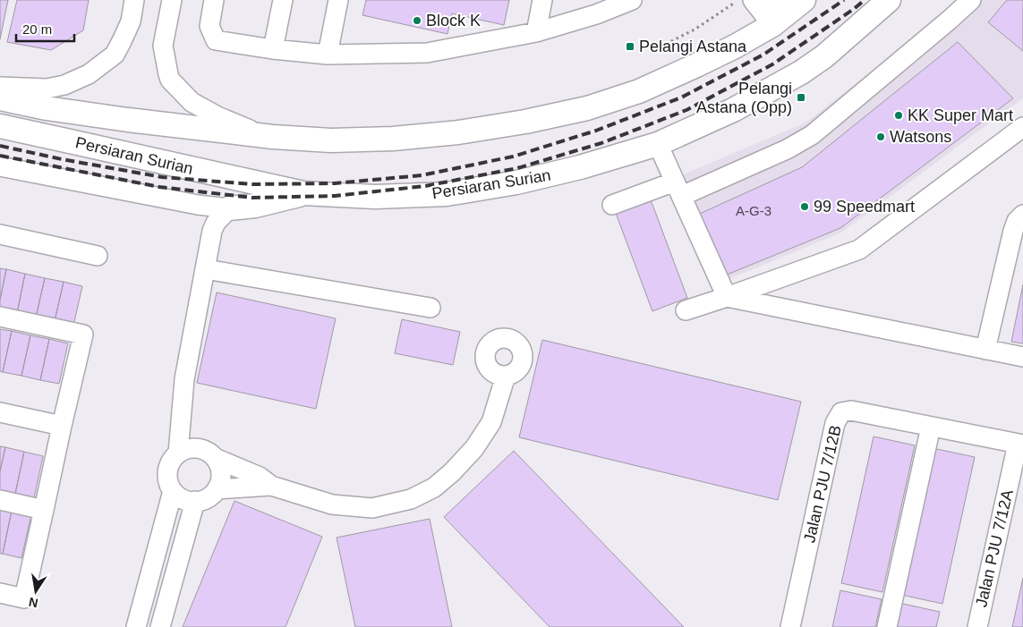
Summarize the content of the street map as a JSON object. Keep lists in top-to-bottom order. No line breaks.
{"streets":{"main road":["Persiaran Surian"],"street":["Jalan PJU 7/12B","Jalan PJU 7/12A"]},"crossings":[["Jalan PJU 7/12B","Jalan PJU 7/12A"]],"places":{"other":["Block K","KK Super Mart","Watsons","99 Speedmart"],"transit":["Pelangi Astana","Pelangi Astana (Opp)"]},"house_numbers":["A-G-3"],"scale_bar":"20 m","north":"bottom"}
